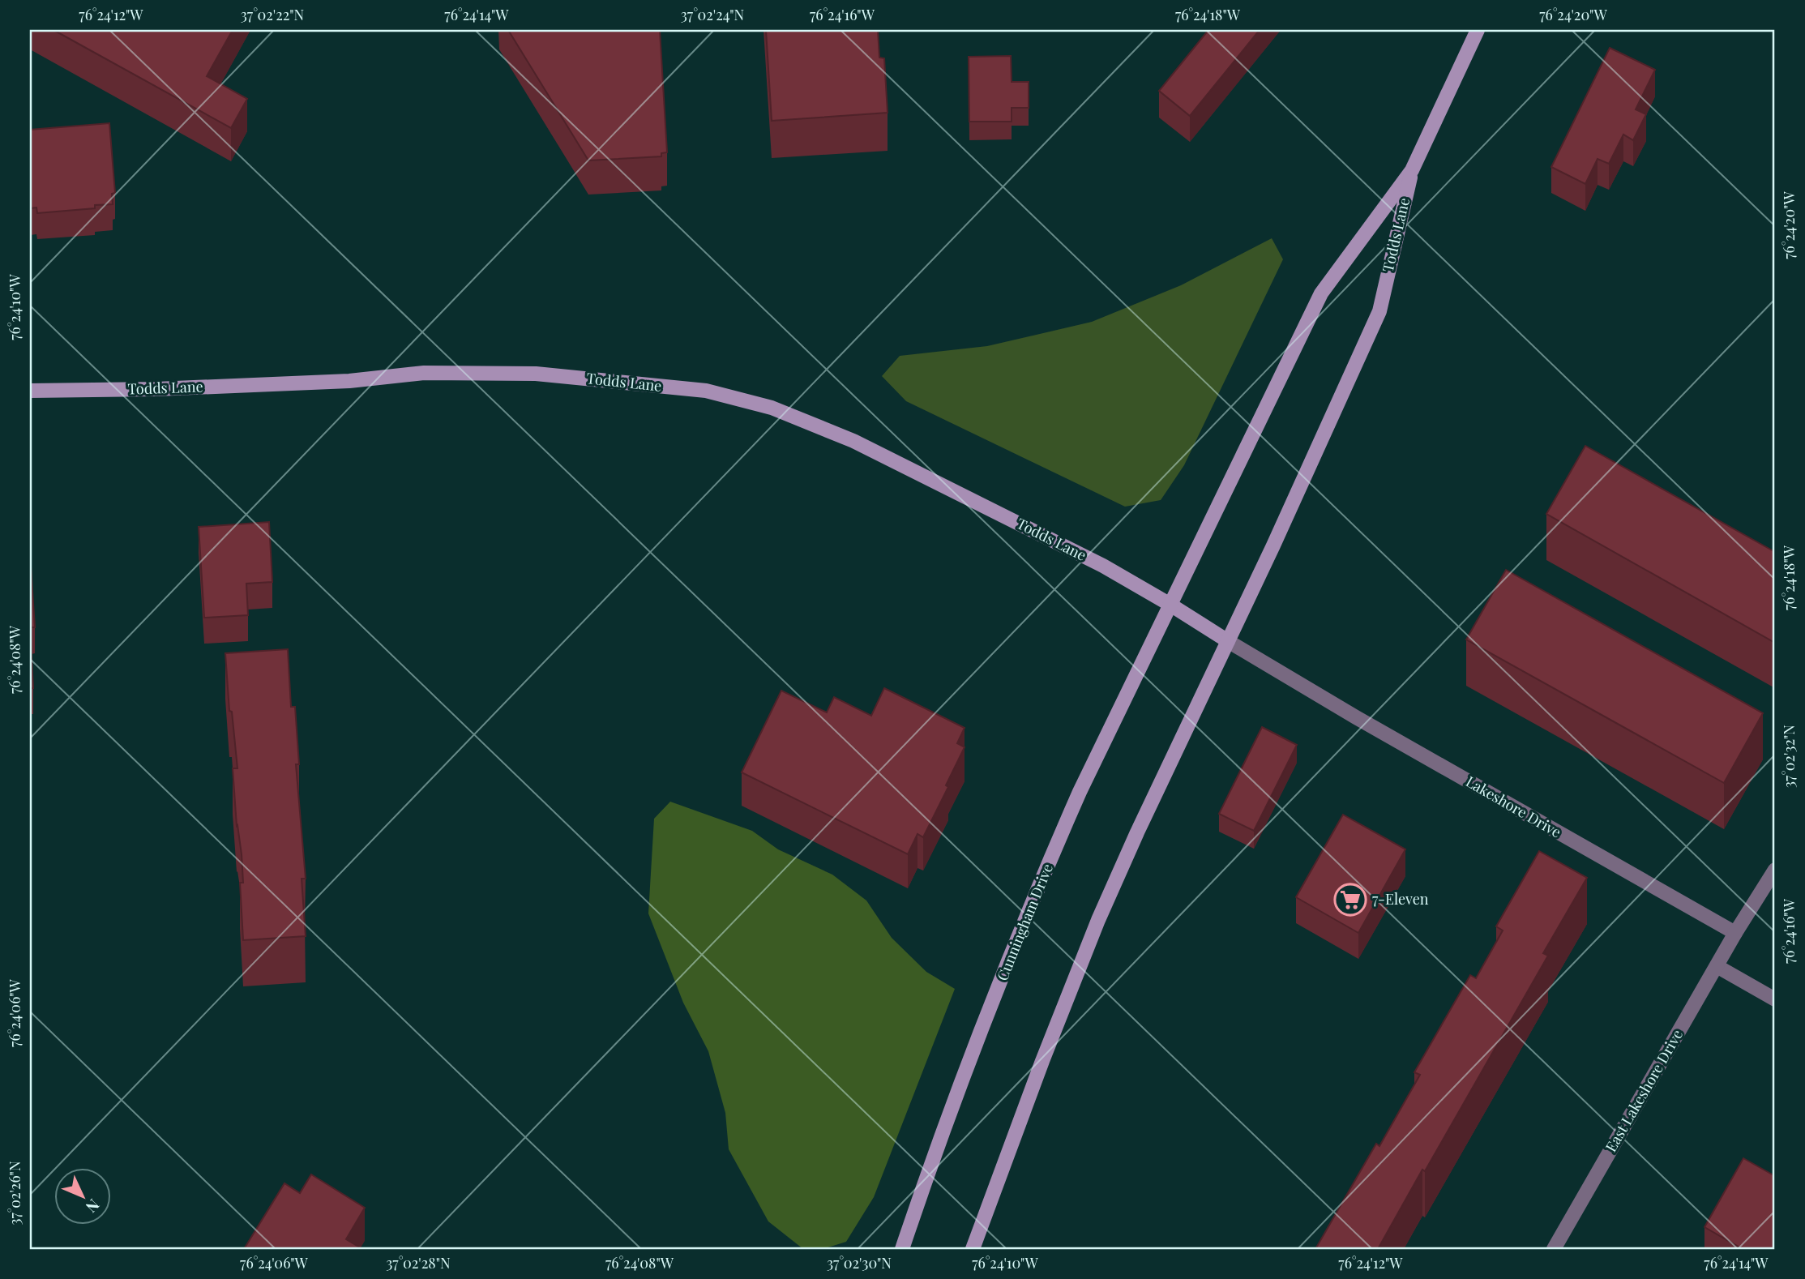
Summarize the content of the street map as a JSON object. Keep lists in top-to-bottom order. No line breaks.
{"streets":{"main road":["Todds Lane","Cunningham Drive"],"street":["Lakeshore Drive","East Lakeshore Drive"]},"crossings":[["Todds Lane","Lakeshore Drive"],["Todds Lane","Cunningham Drive"],["Lakeshore Drive","East Lakeshore Drive"]],"places":{"supermarket":["7-Eleven"]},"north":"bottom right","coordinates":["76°24'12\"W","37°02'22\"N","76°24'14\"W","37°02'24\"N","76°24'16\"W","76°24'18\"W","76°24'20\"W","76°24'10\"W","76°24'08\"W","37°02'32\"N","76°24'06\"W","37°02'26\"N","37°02'28\"N","37°02'30\"N"]}
